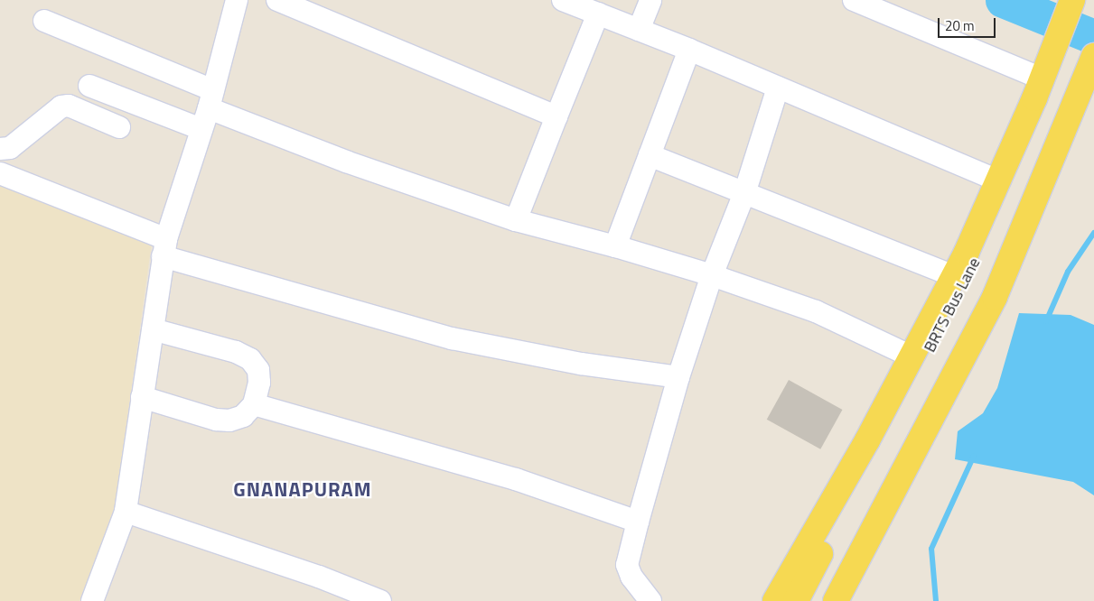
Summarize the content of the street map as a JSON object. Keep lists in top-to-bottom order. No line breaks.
{"streets":{"main road":["BRTS Bus Lane"]},"districts":["GNANAPURAM"],"scale_bar":"20 m"}
